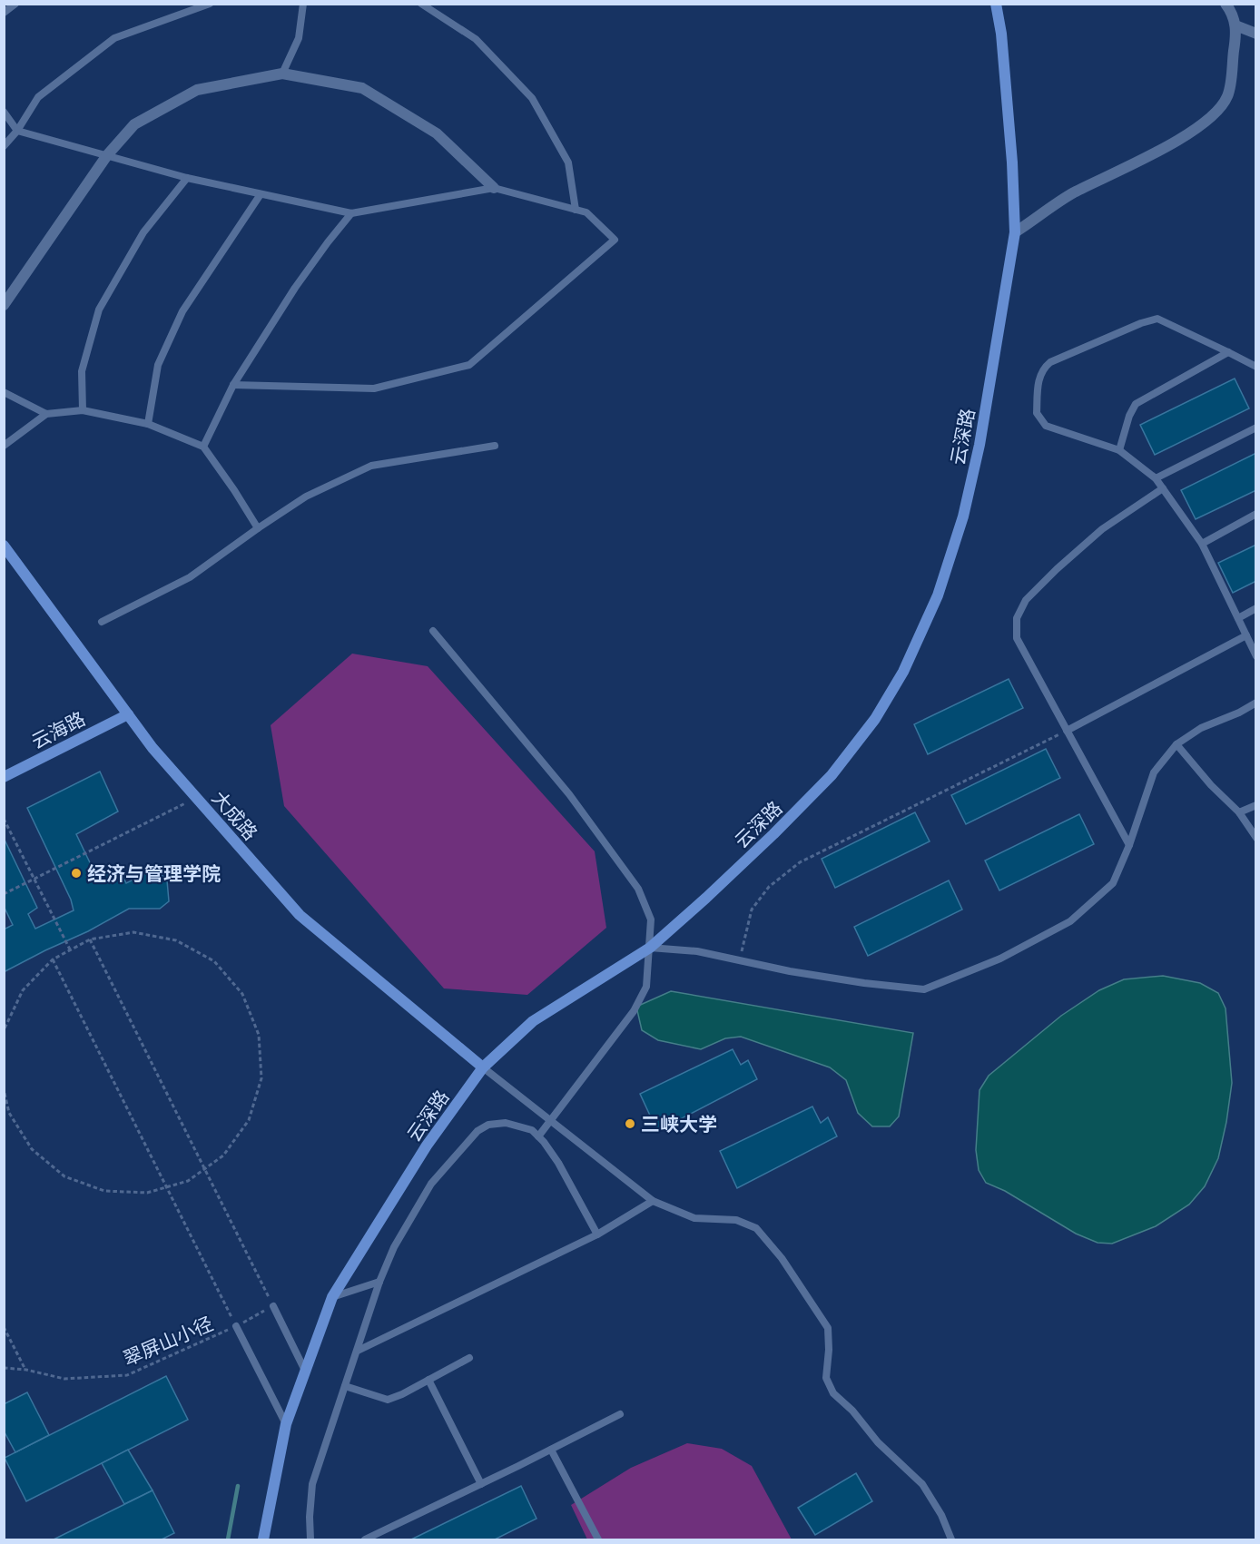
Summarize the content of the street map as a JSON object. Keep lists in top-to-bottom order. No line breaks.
{"streets":{"street":["云深路","云海路","大成路"],"path":["翠屏山小径"]},"crossings":[["云深路","大成路"],["云海路","大成路"]],"places":["经济与管理学院","三峡大学"]}
